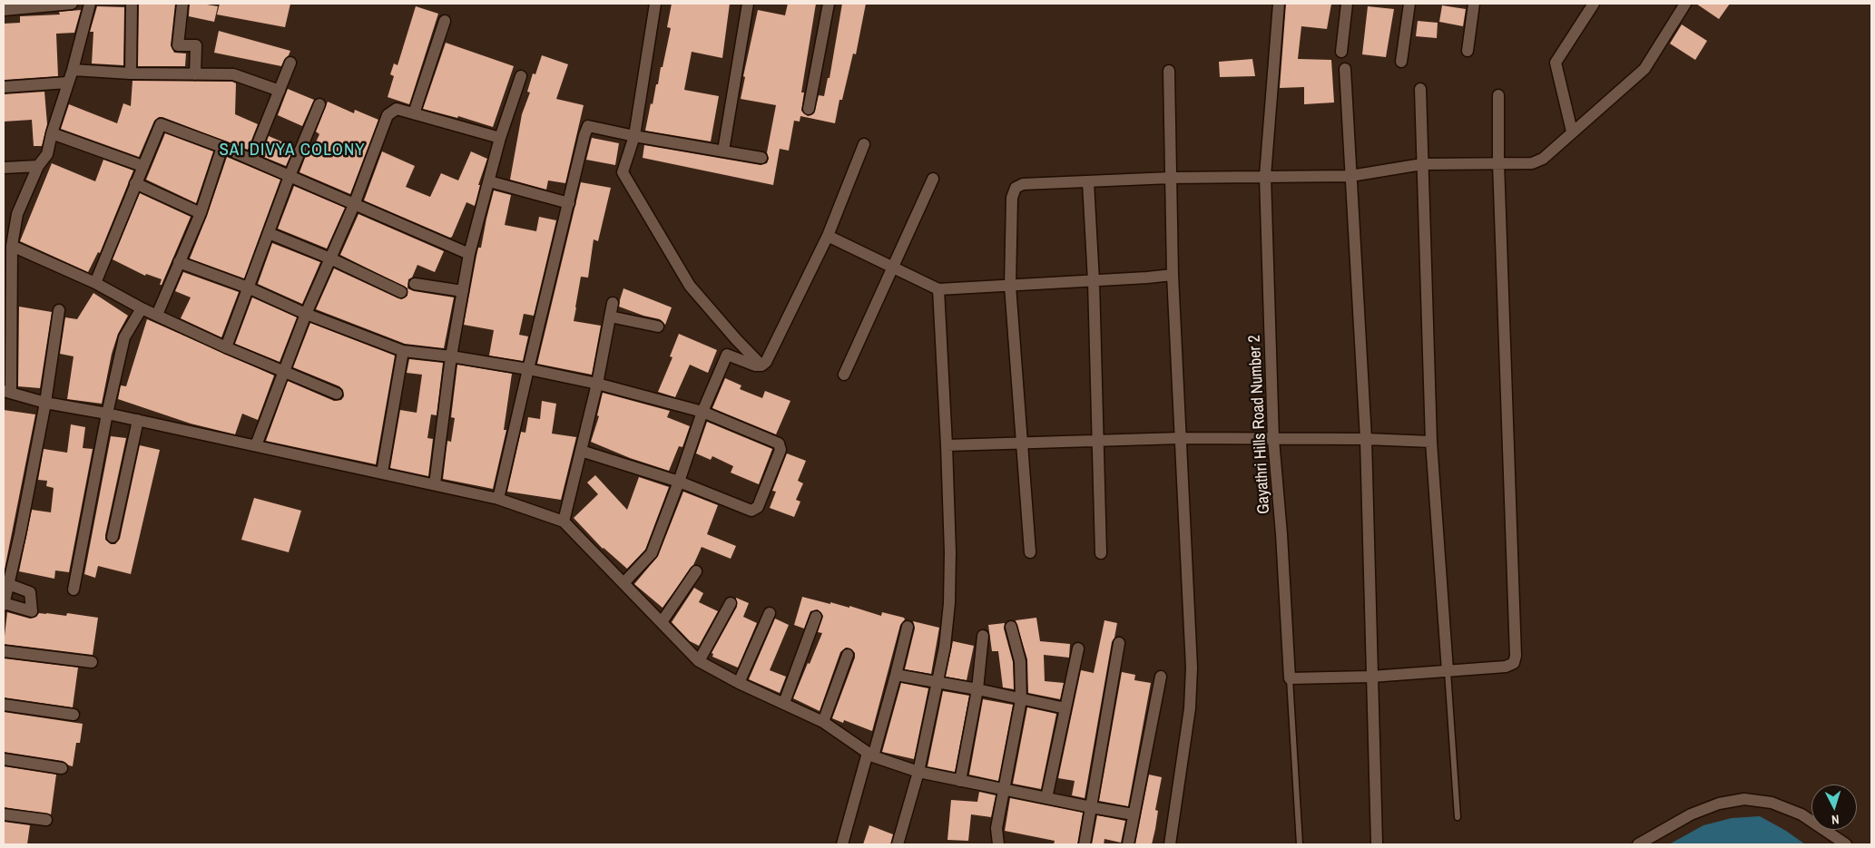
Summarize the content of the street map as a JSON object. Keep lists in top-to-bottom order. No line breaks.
{"streets":{"street":["Gayathri Hills Road Number 2"]},"districts":["SAI DIVYA COLONY"],"north":"bottom"}
